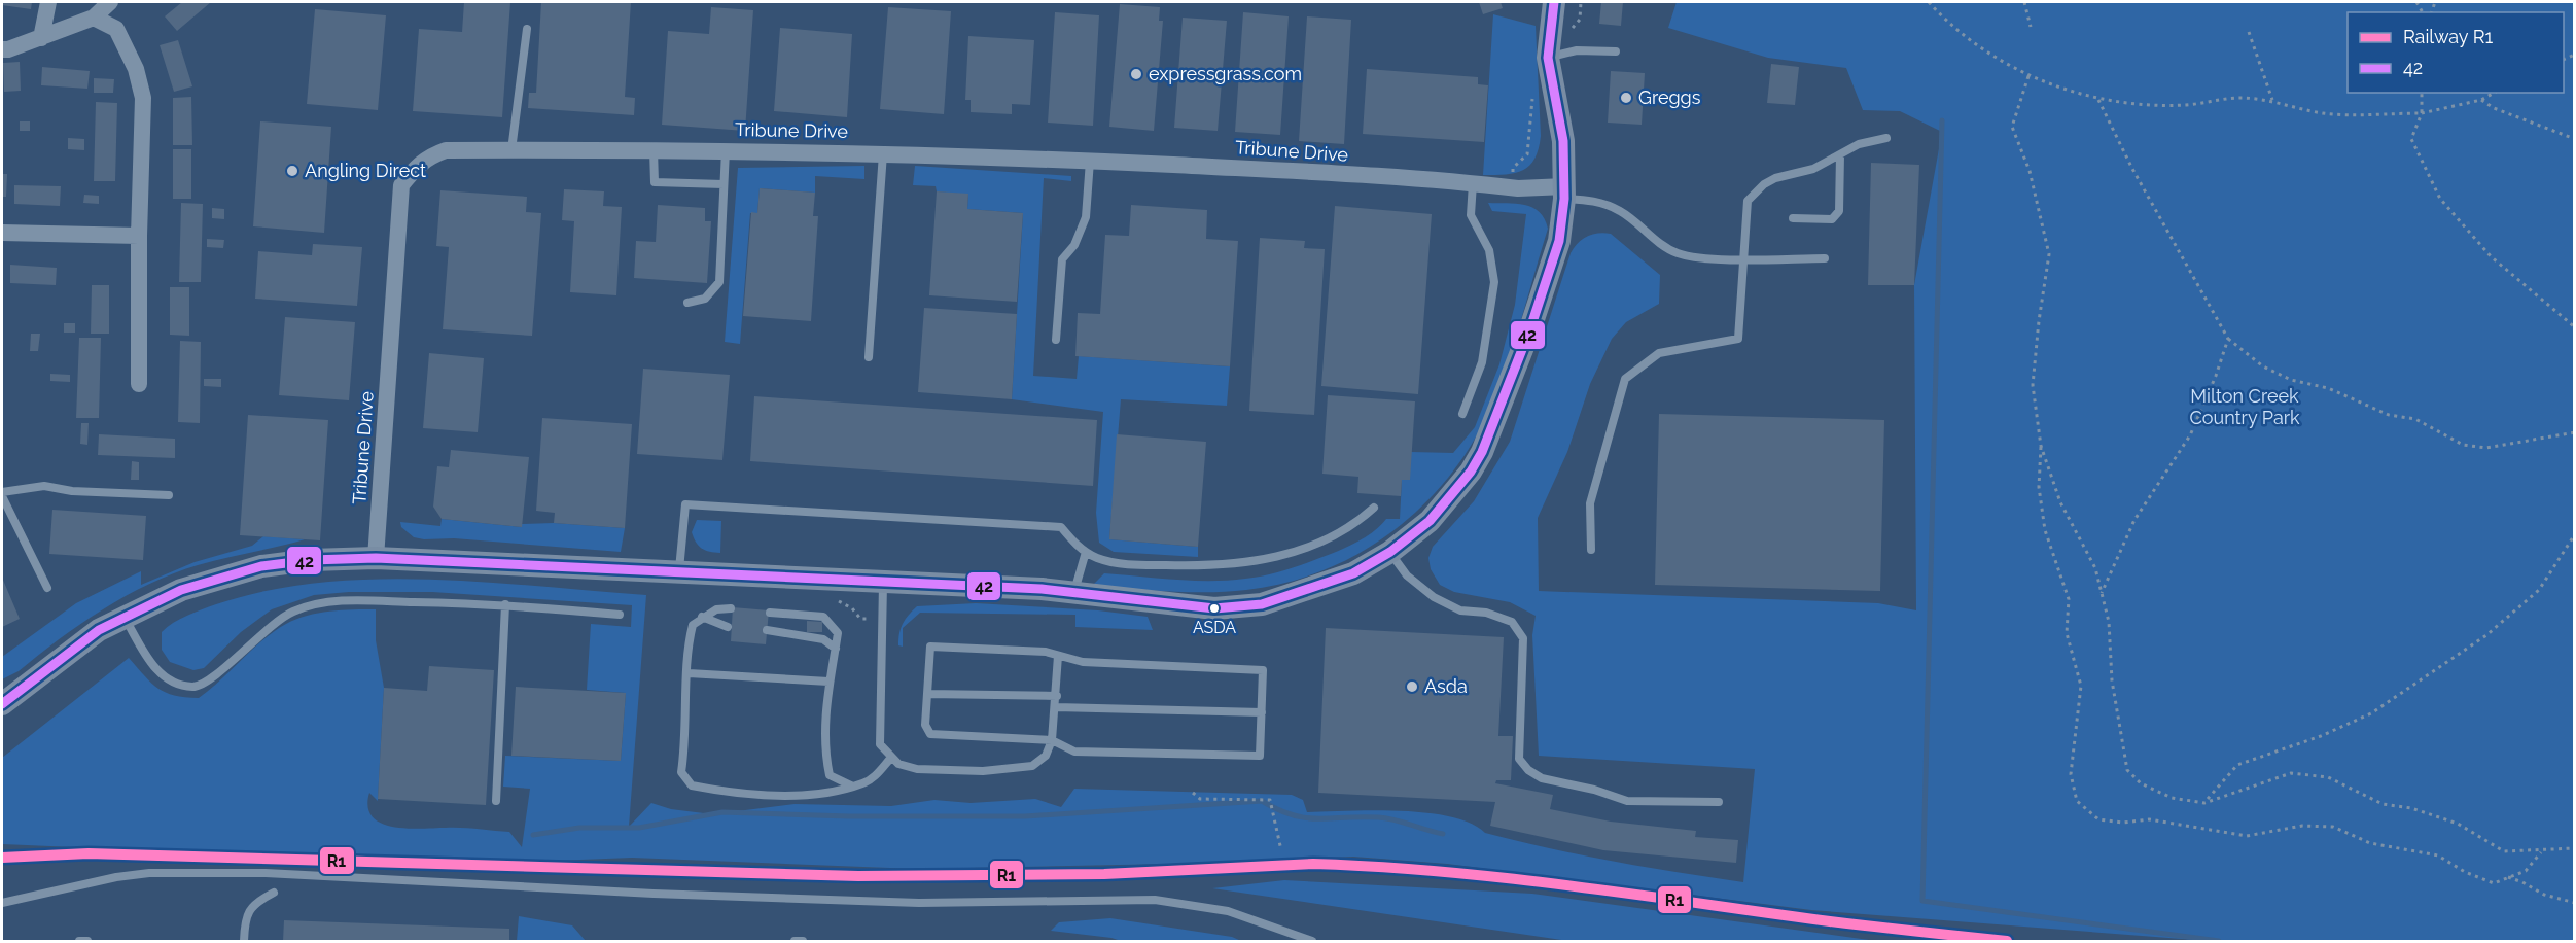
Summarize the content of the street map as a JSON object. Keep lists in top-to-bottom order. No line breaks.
{"streets":{"street":["Tribune Drive"]},"parks":["Milton Creek Country Park"],"places":["expressgrass.com","Greggs","Angling Direct","ASDA","Asda"],"lines":["transit line 42","rail line R1"],"legend":["Railway R1","42"]}
